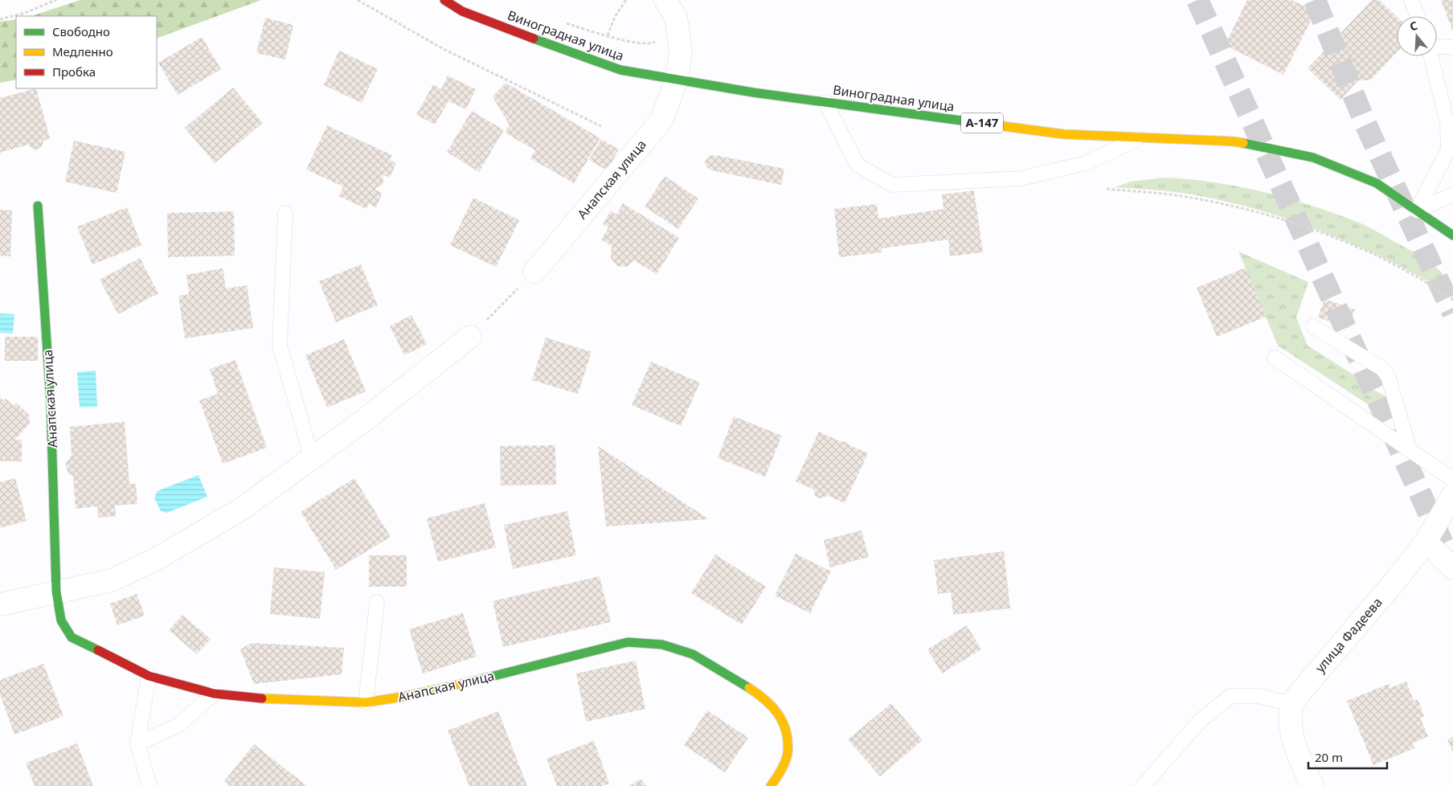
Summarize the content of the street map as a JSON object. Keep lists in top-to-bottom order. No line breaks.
{"streets":{"street":["Виноградная улица","А-147","Анапская улица","улица Фадеева"]},"crossings":[["Виноградная улица","Анапская улица"]],"legend":["Свободно","Медленно","Пробка"],"scale_bar":"20 m","north":"top"}
